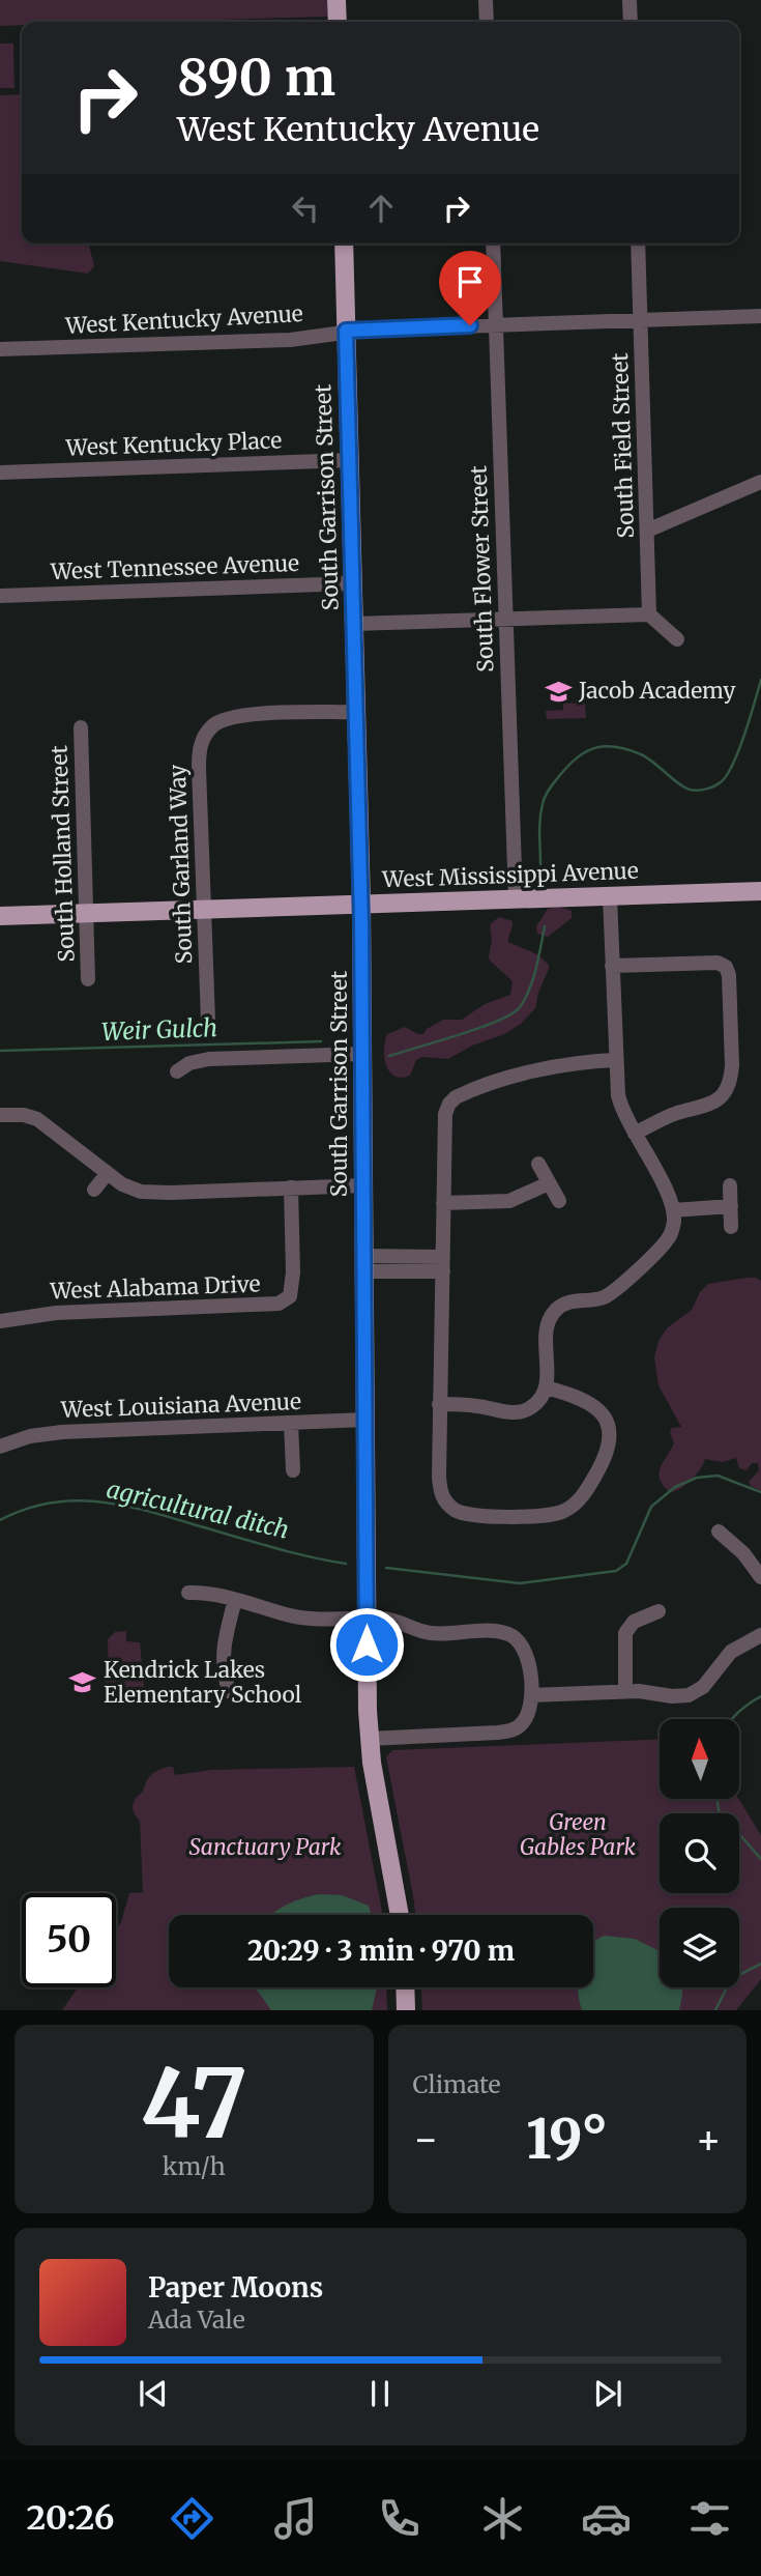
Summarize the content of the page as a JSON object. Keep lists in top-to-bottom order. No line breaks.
{"streets":{"main road":["South Garrison Street","West Mississippi Avenue"],"street":["West Kentucky Avenue","West Kentucky Place","South Field Street","West Tennessee Avenue","South Flower Street","South Holland Street","South Garland Way","West Alabama Drive","West Louisiana Avenue"]},"crossings":[["West Kentucky Avenue","South Field Street"],["West Kentucky Avenue","South Garrison Street"],["West Kentucky Avenue","South Flower Street"],["West Kentucky Place","South Garrison Street"],["South Garrison Street","West Tennessee Avenue"],["South Garrison Street","South Garland Way"],["South Garrison Street","West Mississippi Avenue"],["South Garrison Street","West Louisiana Avenue"],["South Flower Street","West Mississippi Avenue"],["South Holland Street","West Mississippi Avenue"],["South Garland Way","West Mississippi Avenue"]],"water":["Weir Gulch","agricultural ditch"],"parks":["Green Gables Park","Sanctuary Park"],"places":{"school or university":["Jacob Academy","Kendrick Lakes Elementary School"]},"north":"top","page":{"turn":["890 m","West Kentucky Avenue"],"limit":"50","trip":"20:29 · 3 min · 970 m","tile":[["47","km/h"],"Climate"],"heat":["−","19°","+"],"song":["Paper Moons","Ada Vale"],"tabs":"20:26"}}
